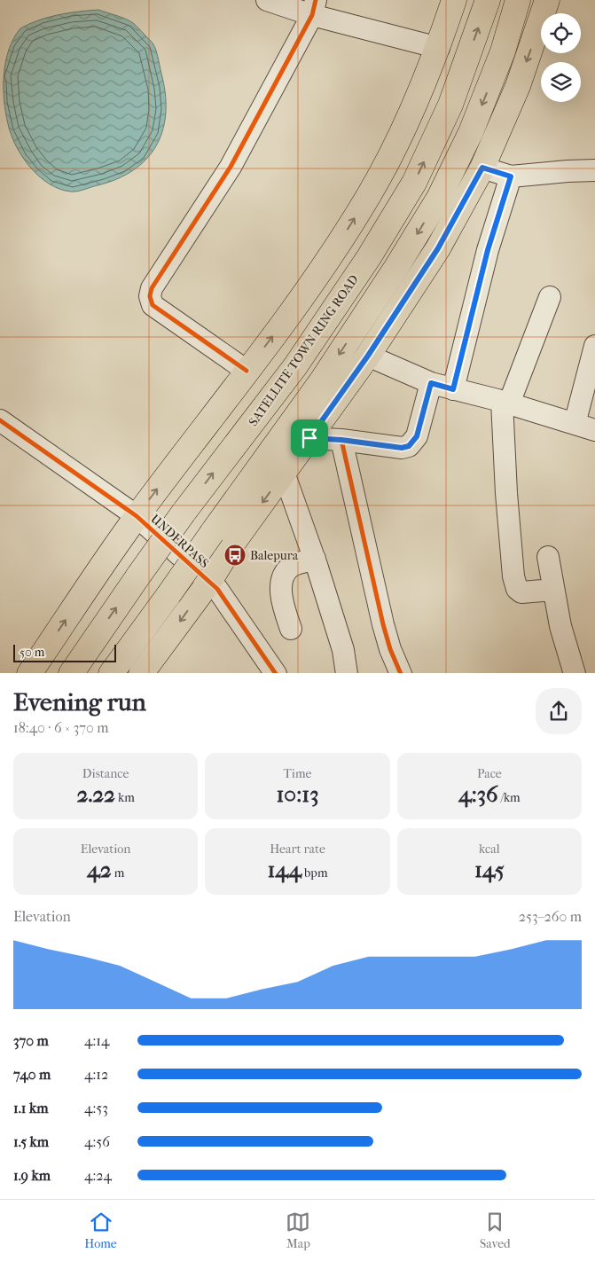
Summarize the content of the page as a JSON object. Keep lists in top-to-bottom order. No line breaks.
{"streets":{"main road":["SATELLITE TOWN RING ROAD"],"street":["UNDERPASS"]},"places":{"bus stop":["Balepura"]},"scale_bar":"50 m","page":{"scale":"50 m","heading":["Evening run","18:40 · 6 × 370 m"],"stats":[["Distance","2.22 km"],["Time","10:13"],["Pace","4:36 /km"],["Elevation","42 m"],["Heart rate","144 bpm"],["kcal","145"]],"chart":["Elevation","253–260 m"],"list":[{"name":"370 m","note":"4:14"},{"name":"740 m","note":"4:12"},{"name":"1.1 km","note":"4:53"},{"name":"1.5 km","note":"4:56"},{"name":"1.9 km","note":"4:24"}],"tabs":["Home","Map","Saved"]}}
